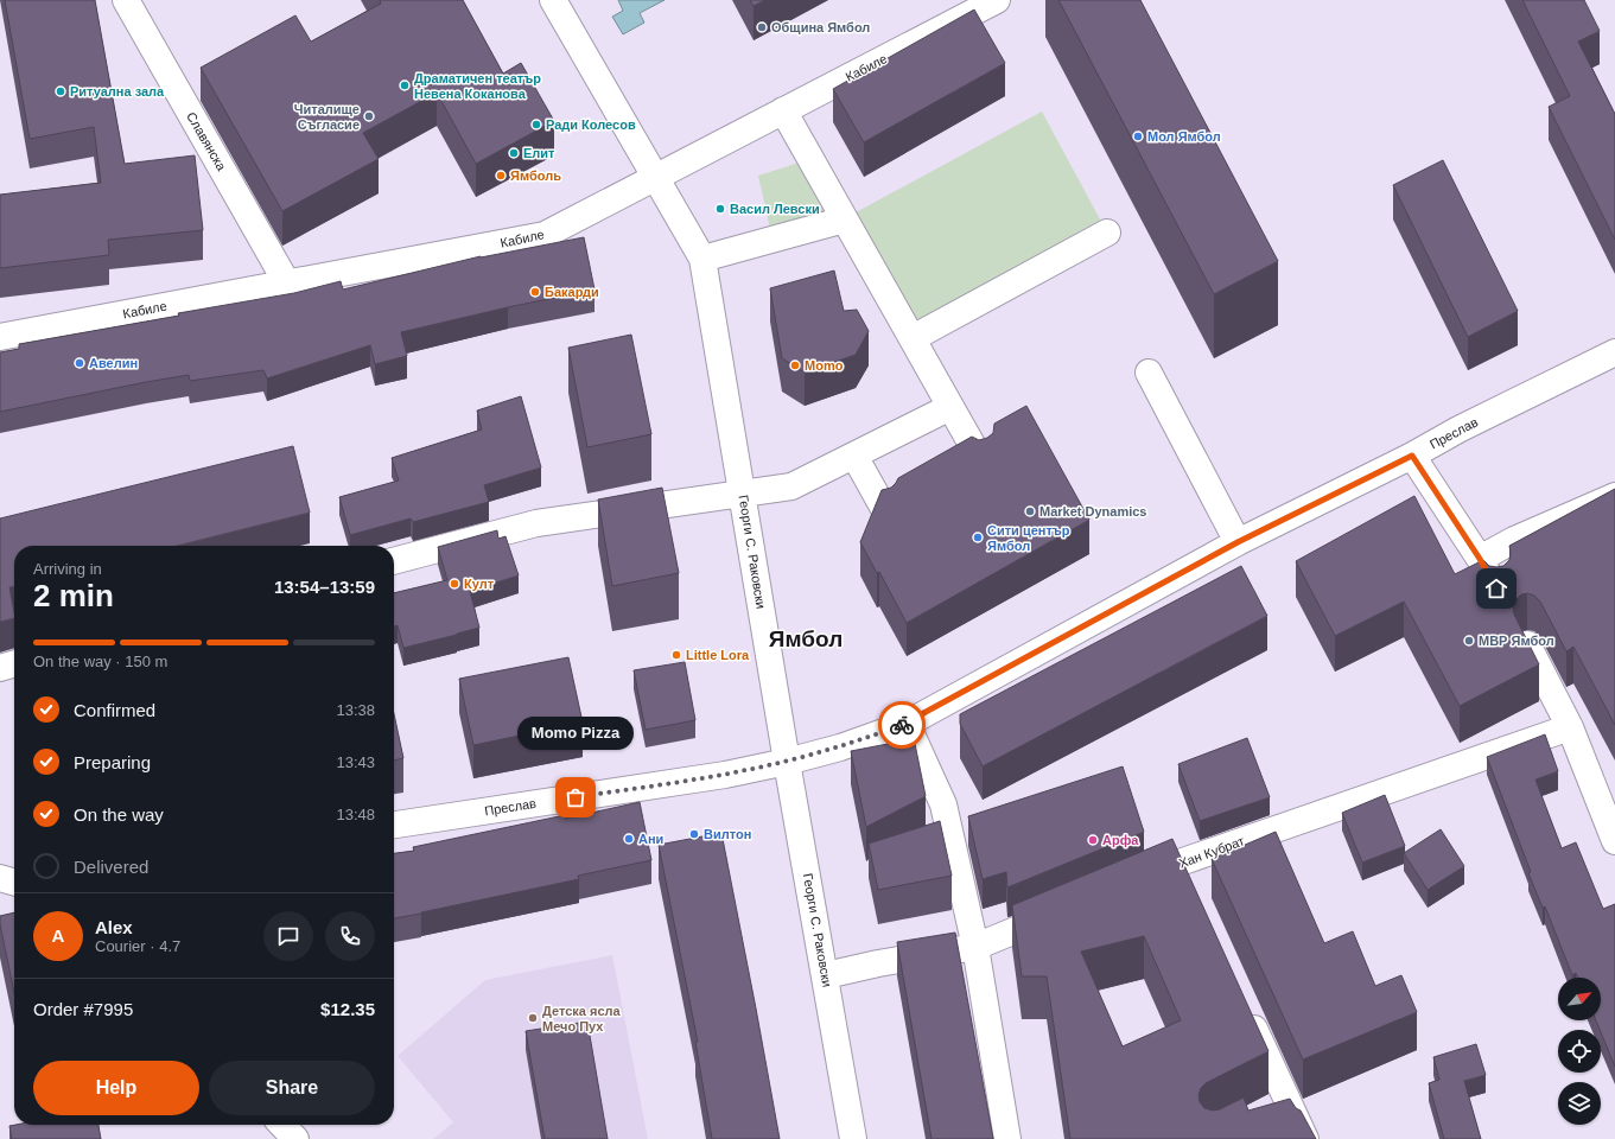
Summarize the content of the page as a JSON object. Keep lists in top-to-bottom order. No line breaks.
{"streets":{"street":["Кабиле","Славянска","Преслав","Георги С. Раковски","Хан Кубрат"]},"crossings":[["Кабиле","Славянска"],["Кабиле","Георги С. Раковски"],["Преслав","Георги С. Раковски"]],"districts":["Ямбол"],"places":["Община Ямбол","Драматичен театър Невена Коканова","Ритуална зала","Читалище Съгласие","Ради Колесов","Мол Ямбол","Елит","Ямболь","Васил Левски","Бакарди","Авелин","Momo","Market Dynamics","Сити център Ямбол","Култ","МВР Ямбол","Little Lora","Momo Pizza","Вилтон","Ани","Арфа","Детска ясла Мечо Пух"],"north":"top right","page":{"heading":["2 min","Arriving in","13:54–13:59"],"panel":["Alex","Courier · 4.7","Order #7995","$12.35"],"bar":"On the way · 150 m","list":[["Confirmed","13:38"],["Preparing","13:43"],["On the way","13:48"],"Delivered"],"bubble":"Momo Pizza","round":"A","buttons":["Help","Share"]}}
